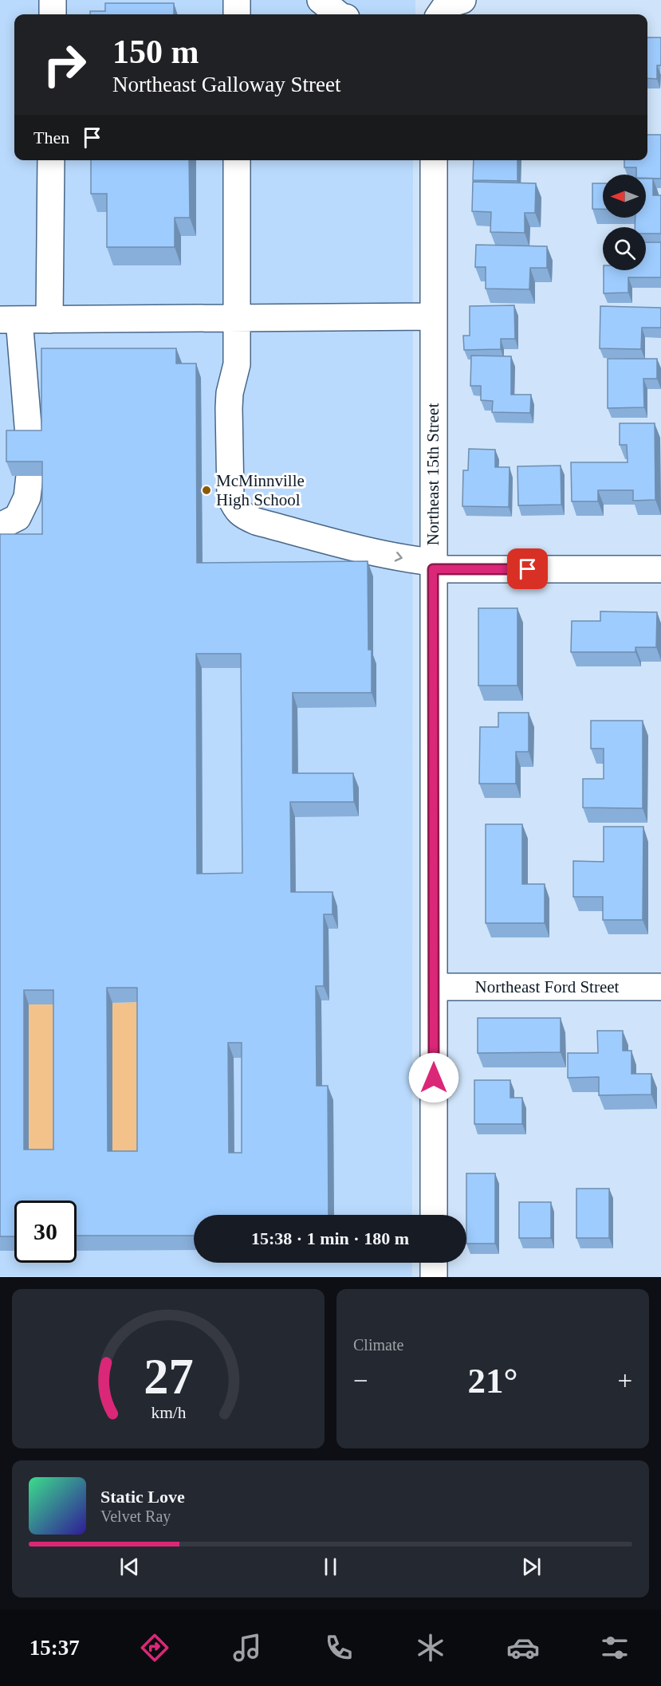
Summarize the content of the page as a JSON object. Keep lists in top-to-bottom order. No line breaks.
{"streets":{"street":["Northeast 15th Street","Northeast Ford Street"]},"crossings":[["Northeast 15th Street","Northeast Ford Street"]],"places":["McMinnville High School"],"north":"left","page":{"turn":["150 m","Northeast Galloway Street"],"then":"Then","limit":"30","trip":"15:38 · 1 min · 180 m","tile":"Climate","heat":["−","21°","+"],"song":["Static Love","Velvet Ray"],"tabs":"15:37","gauge":["27","km/h"]}}
